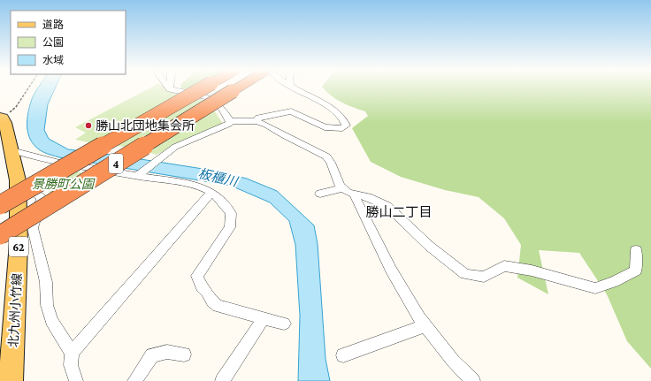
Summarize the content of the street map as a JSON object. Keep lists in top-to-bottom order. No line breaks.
{"streets":{"highway":["4"],"main road":["62","北九州小竹線"]},"districts":["勝山二丁目"],"water":["板櫃川"],"parks":["景勝町公園"],"places":["勝山北団地集会所"],"legend":["道路","公園","水域"]}
